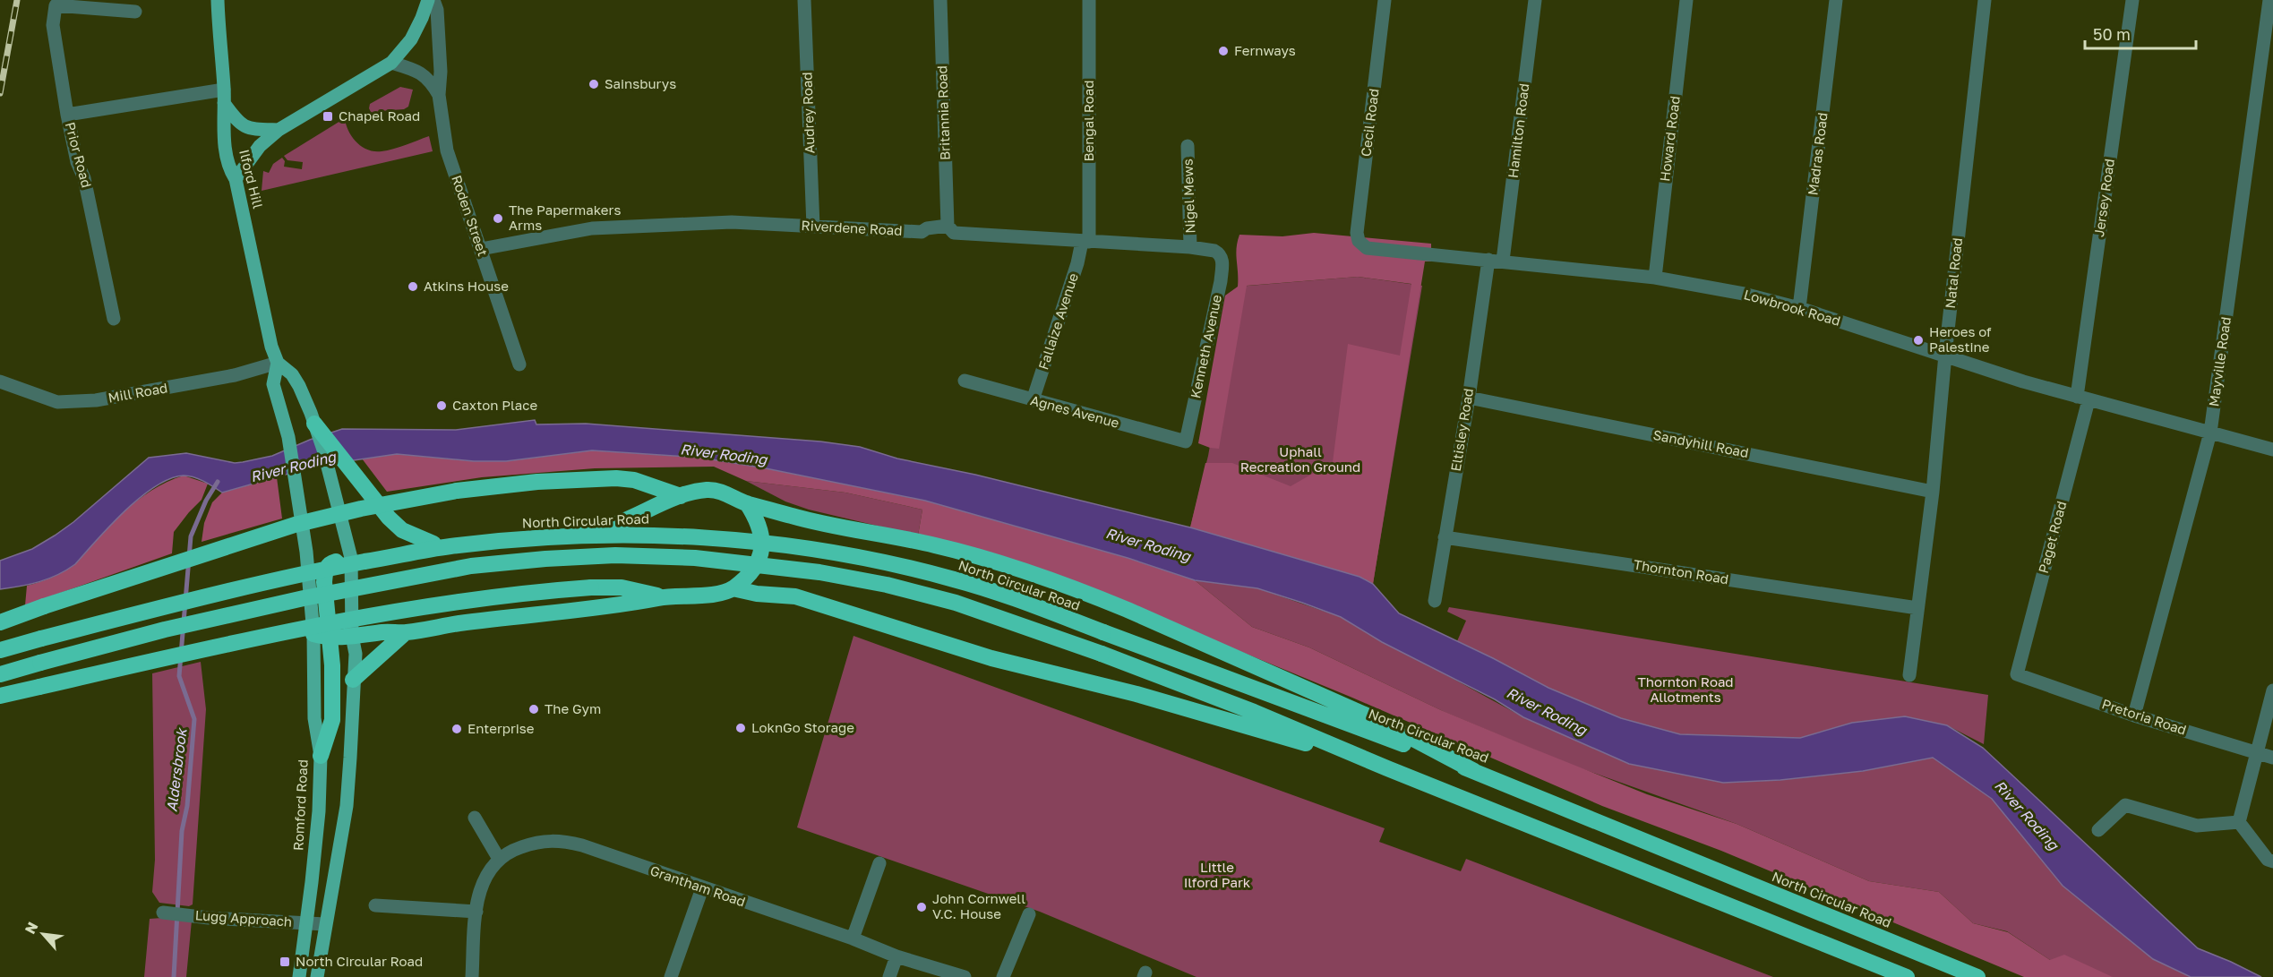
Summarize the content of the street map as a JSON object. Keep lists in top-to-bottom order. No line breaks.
{"streets":{"highway":["North Circular Road"],"main road":["Ilford Hill","Romford Road"],"street":["Audrey Road","Britannia Road","Bengal Road","Cecil Road","Hamilton Road","Howard Road","Madras Road","Prior Road","Nigel Mews","Jersey Road","Roden Street","Riverdene Road","Natal Road","Lowbrook Road","Fallaize Avenue","Kenneth Avenue","Mayville Road","Mill Road","Agnes Avenue","Eltisley Road","Sandyhill Road","Paget Road","Thornton Road","Pretoria Road","Grantham Road","Lugg Approach"]},"crossings":[["Audrey Road","Riverdene Road"],["Britannia Road","Riverdene Road"],["Bengal Road","Fallaize Avenue"],["Cecil Road","Lowbrook Road"],["Hamilton Road","Lowbrook Road"],["Howard Road","Lowbrook Road"],["Madras Road","Lowbrook Road"],["Prior Road","Ilford Hill"],["Ilford Hill","Mill Road"],["Nigel Mews","Kenneth Avenue"],["Jersey Road","Lowbrook Road"],["Jersey Road","Paget Road"],["Roden Street","Riverdene Road"],["Natal Road","Lowbrook Road"],["Natal Road","Sandyhill Road"],["Natal Road","Thornton Road"],["Lowbrook Road","Mayville Road"],["Lowbrook Road","Eltisley Road"],["Lowbrook Road","Paget Road"],["Fallaize Avenue","Agnes Avenue"],["Kenneth Avenue","Agnes Avenue"],["Mayville Road","Pretoria Road"],["Eltisley Road","Sandyhill Road"],["Eltisley Road","Thornton Road"],["Paget Road","Pretoria Road"],["Romford Road","Lugg Approach"]],"water":["River Roding","Aldersbrook"],"parks":["Uphall Recreation Ground","Thornton Road Allotments","Little Ilford Park"],"places":{"other":["Fernways","Sainsburys","The Papermakers Arms","Atkins House","Heroes of Palestine","Caxton Place","The Gym","LoknGo Storage","Enterprise","John Cornwell V.C. House"],"transit":["Chapel Road","North Circular Road"]},"scale_bar":"50 m","north":"top left"}
